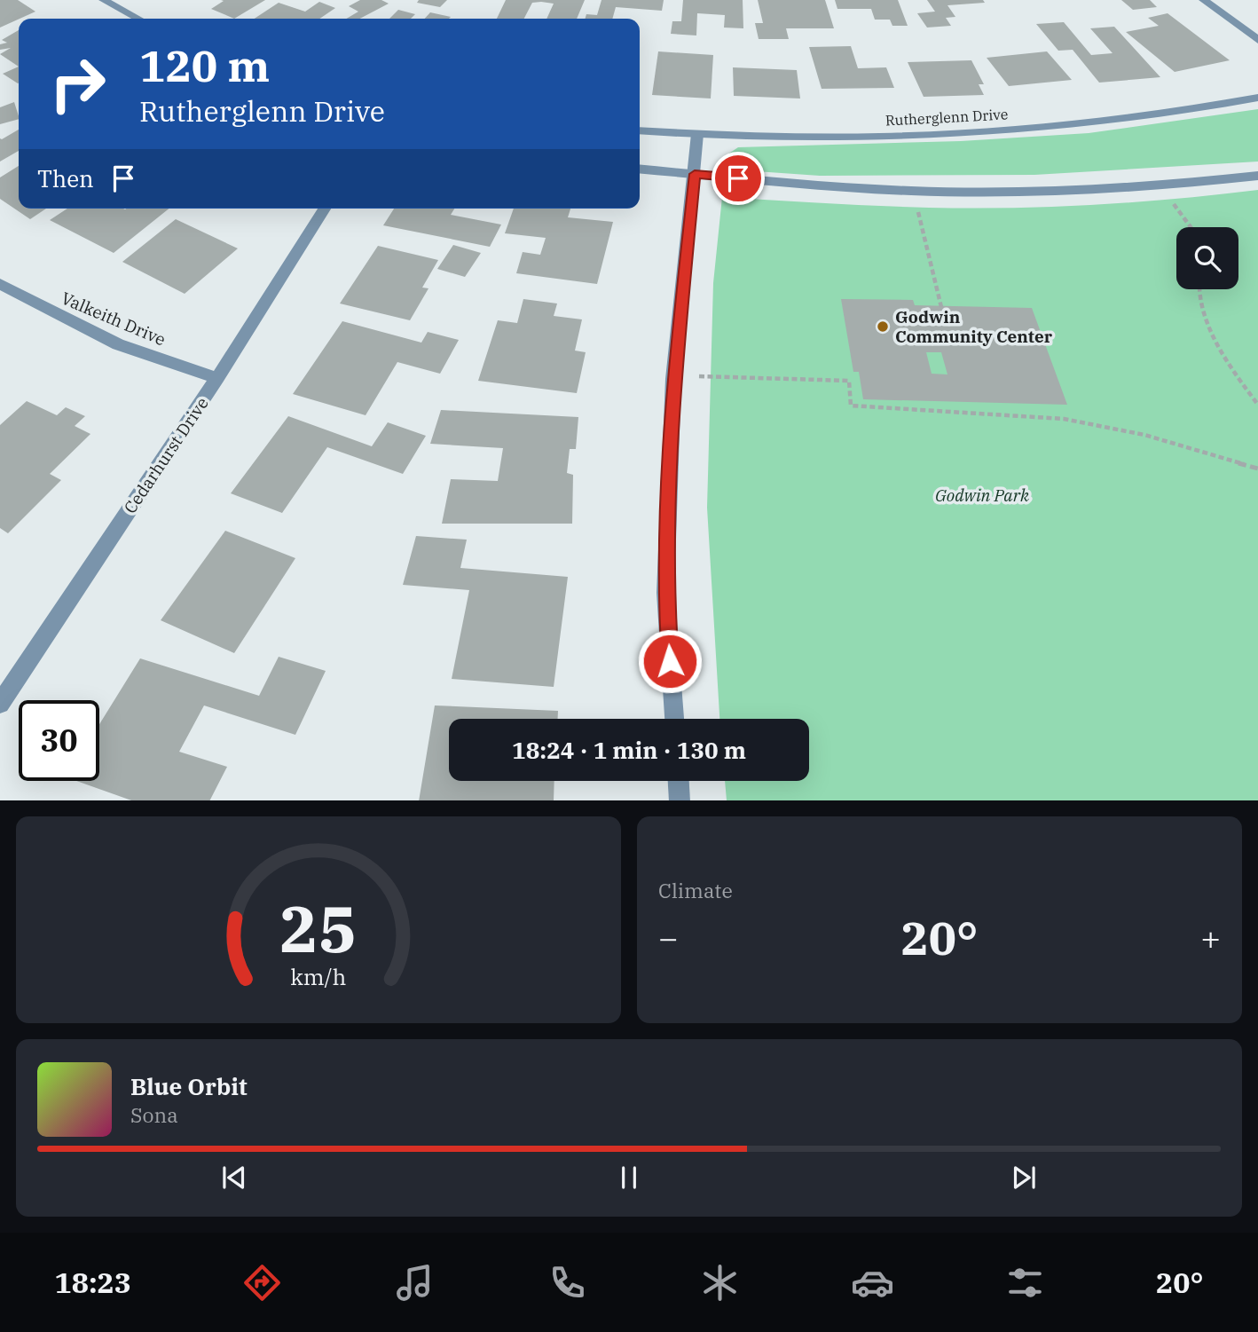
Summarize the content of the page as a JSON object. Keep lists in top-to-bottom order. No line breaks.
{"streets":{"street":["Rutherglenn Drive","Valkeith Drive","Cedarhurst Drive"]},"crossings":[["Valkeith Drive","Cedarhurst Drive"]],"parks":["Godwin Park"],"places":["Godwin Community Center"],"page":{"turn":["120 m","Rutherglenn Drive"],"then":"Then","limit":"30","trip":"18:24 · 1 min · 130 m","tile":"Climate","heat":["−","20°","+"],"song":["Blue Orbit","Sona"],"tabs":["18:23","20°"],"gauge":["25","km/h"]}}
